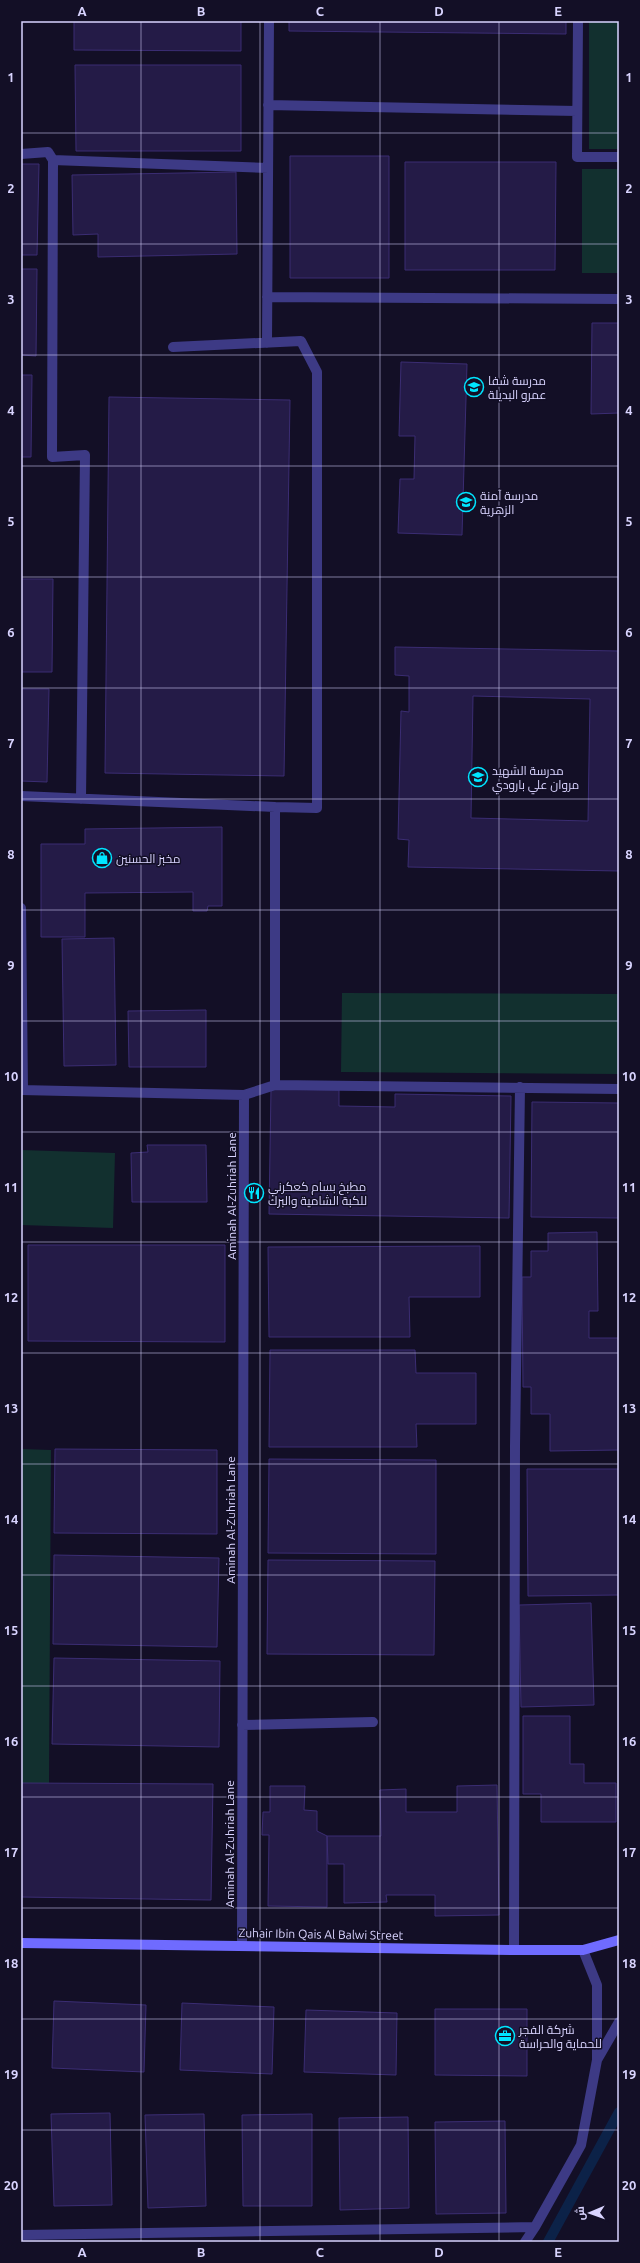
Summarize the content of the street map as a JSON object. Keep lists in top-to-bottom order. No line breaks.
{"streets":{"main road":["Zuhair Ibin Qais Al Balwi Street"],"street":["Aminah Al-Zuhriah Lane"]},"crossings":[["Aminah Al-Zuhriah Lane","Zuhair Ibin Qais Al Balwi Street"]],"places":{"school or university":["مدرسة شفا عمرو البديلة","مدرسة آمنة الزهرية","مدرسة الشهيد مروان علي بارودي"],"shop":["مخبز الحسنين"],"restaurant":["مطبخ بسام كعكرني للكبة الشامية والبرك"],"office":["شركة الفجر للحماية والحراسة"]},"north":"left","grid":{"columns":["A","B","C","D","E"],"rows":["1","2","3","4","5","6","7","8","9","10","11","12","13","14","15","16","17","18","19","20"]}}
